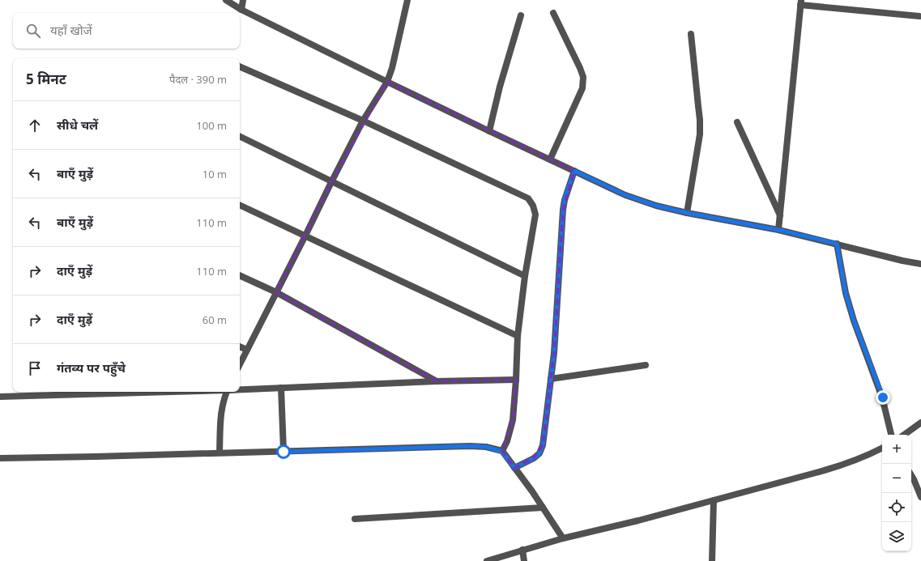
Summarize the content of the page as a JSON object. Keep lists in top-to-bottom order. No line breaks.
{"page":{"search":"यहाँ खोजें","heading":["5 मिनट","पैदल · 390 m"],"list":[["सीधे चलें","100 m"],["बाएँ मुड़ें","10 m"],["बाएँ मुड़ें","110 m"],["दाएँ मुड़ें","110 m"],["दाएँ मुड़ें","60 m"],"गंतव्य पर पहुँचे"],"map_buttons":["+","−"]}}
